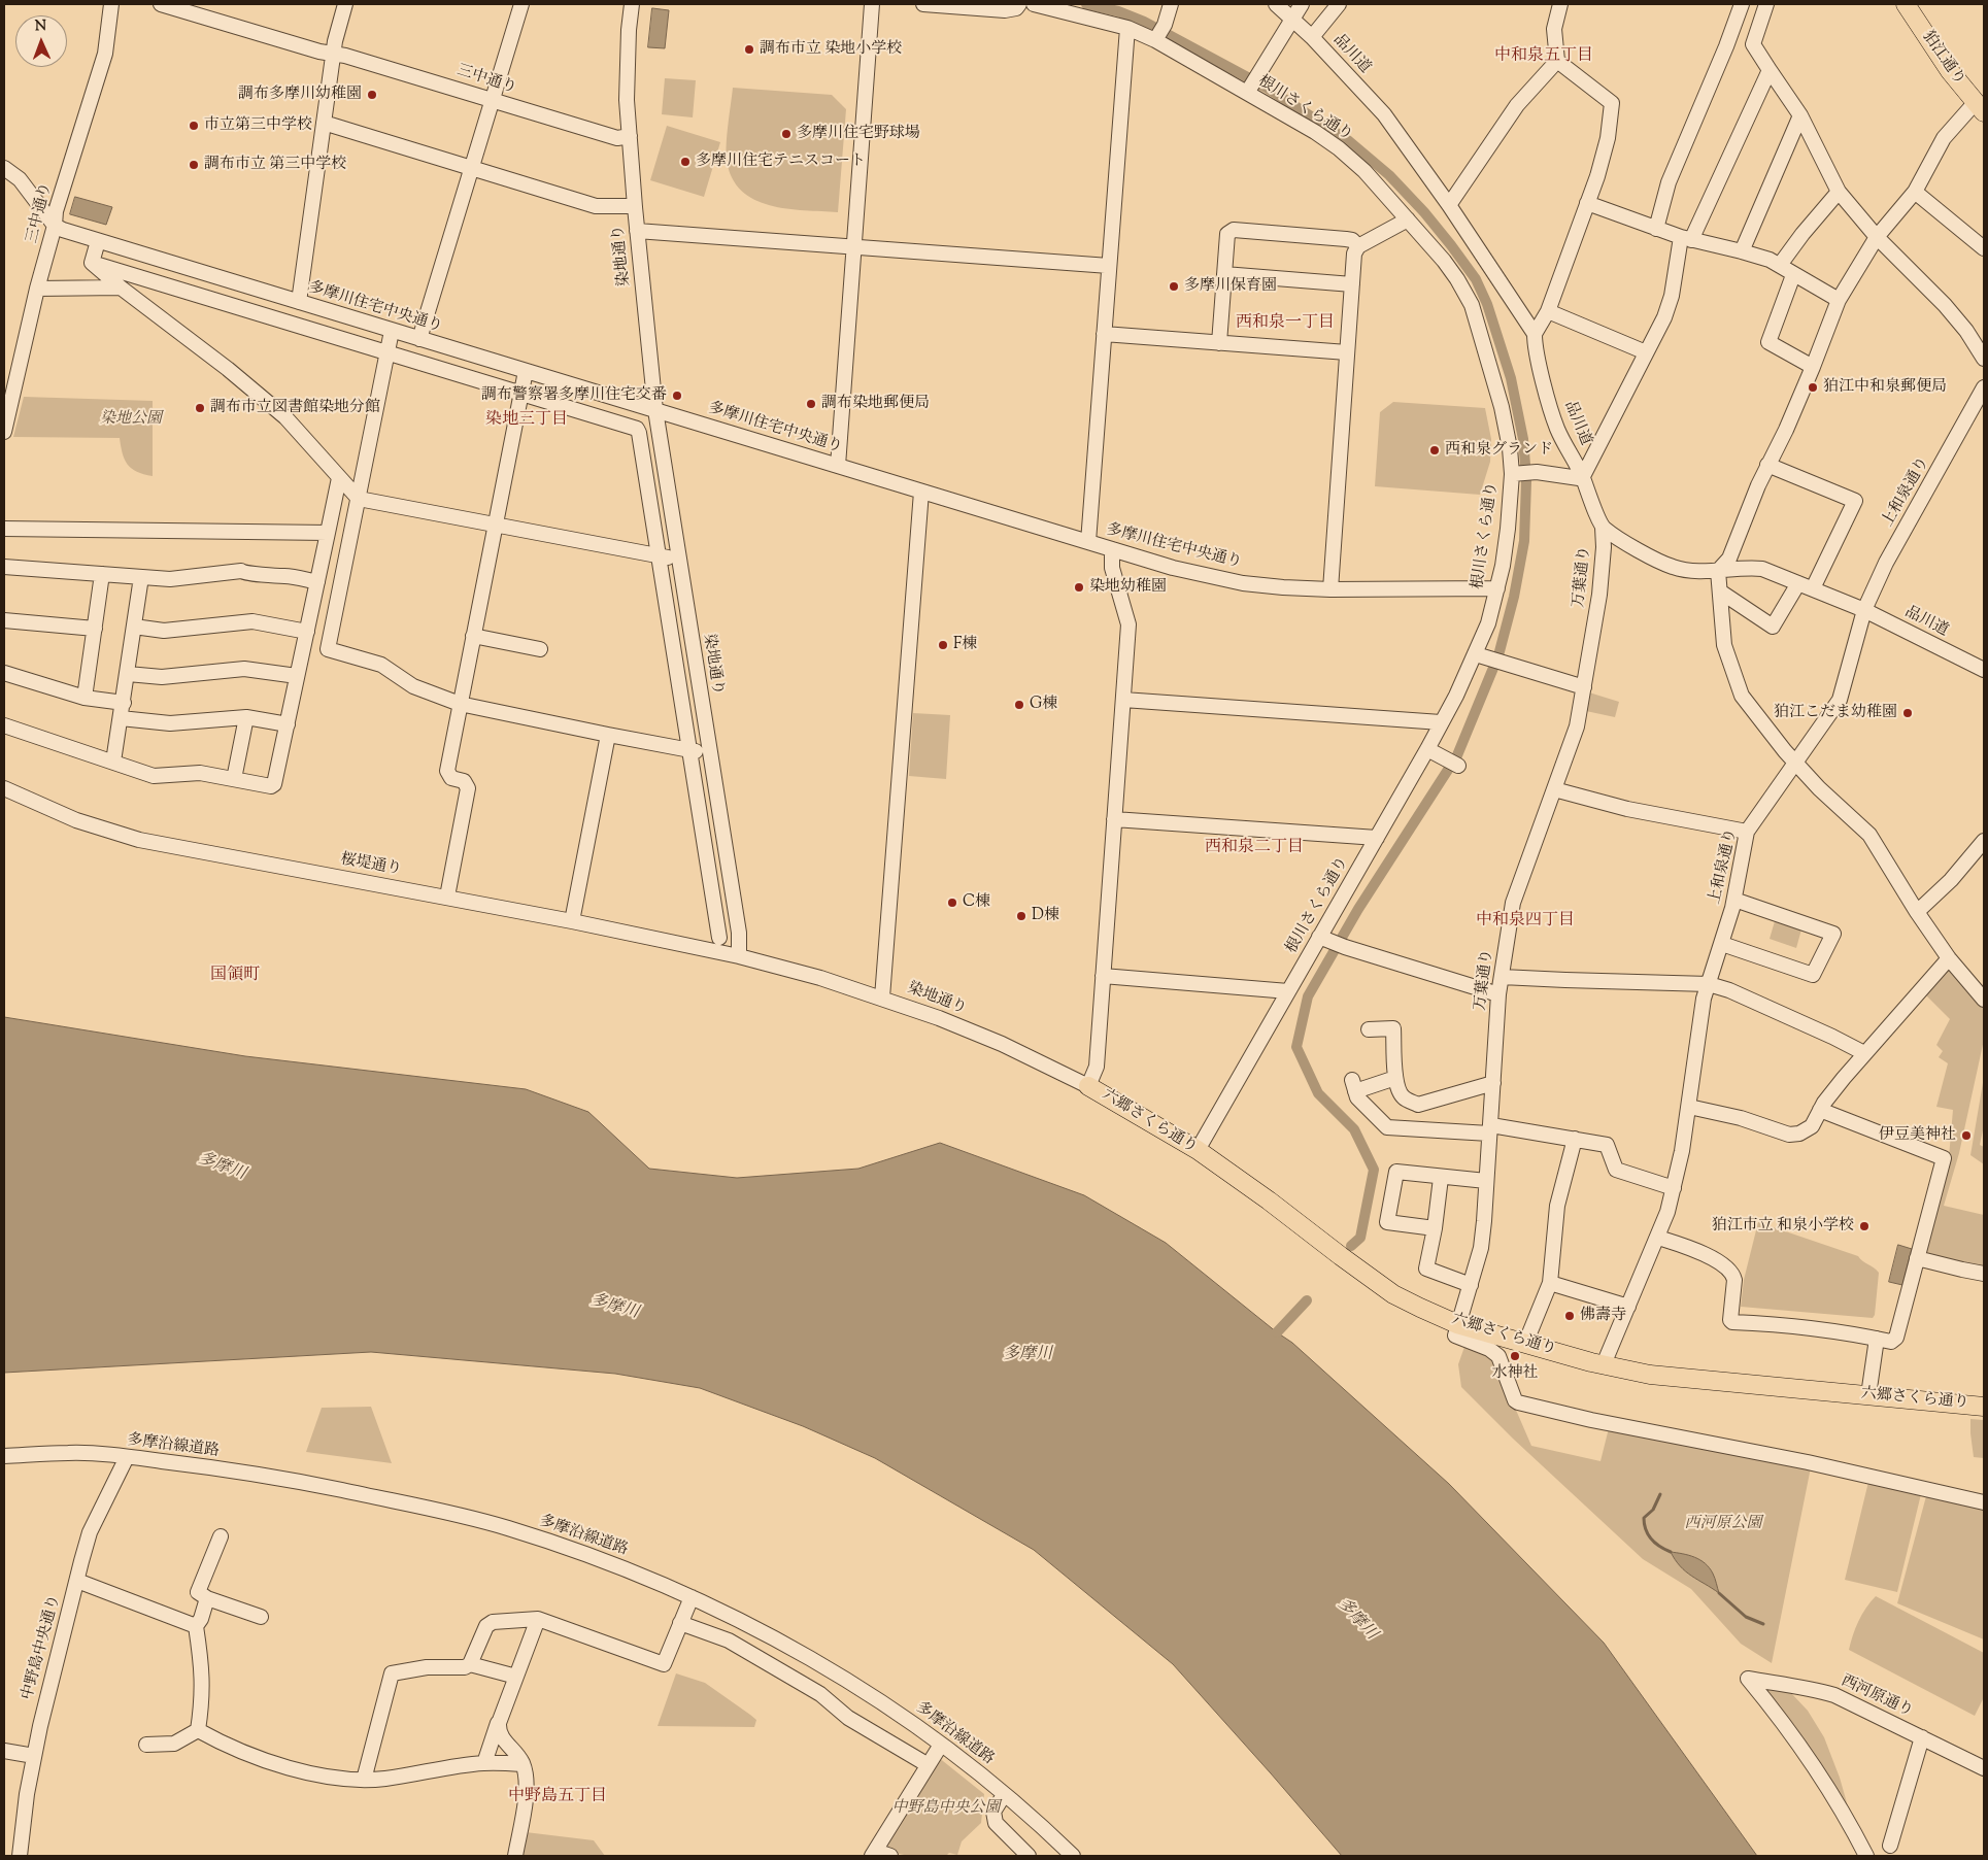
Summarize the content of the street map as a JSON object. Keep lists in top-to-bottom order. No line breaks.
{"streets":{"main road":["狛江通り","六郷さくら通り"],"street":["品川道","三中通り","根川さくら通り","染地通り","多摩川住宅中央通り","上和泉通り","万葉通り","桜堤通り","多摩沿線道路","中野島中央通り","西河原通り"]},"crossings":[["品川道","上和泉通り"],["品川道","万葉通り"],["三中通り","染地通り"],["三中通り","多摩川住宅中央通り"],["根川さくら通り","多摩川住宅中央通り"],["根川さくら通り","六郷さくら通り"],["染地通り","多摩川住宅中央通り"],["染地通り","桜堤通り"],["染地通り","六郷さくら通り"],["上和泉通り","六郷さくら通り"],["万葉通り","六郷さくら通り"],["多摩沿線道路","中野島中央通り"]],"districts":["中和泉五丁目","西和泉一丁目","染地三丁目","西和泉二丁目","中和泉四丁目","国領町","中野島五丁目"],"water":["多摩川"],"parks":["染地公園","西河原公園","中野島中央公園"],"places":["調布市立 染地小学校","調布多摩川幼稚園","市立第三中学校","多摩川住宅野球場","多摩川住宅テニスコート","調布市立 第三中学校","多摩川保育園","狛江中和泉郵便局","調布警察署多摩川住宅交番","調布染地郵便局","調布市立図書館染地分館","西和泉グランド","染地幼稚園","F棟","G棟","狛江こだま幼稚園","C棟","D棟","伊豆美神社","狛江市立 和泉小学校","佛壽寺","水神社"],"north":"top"}
